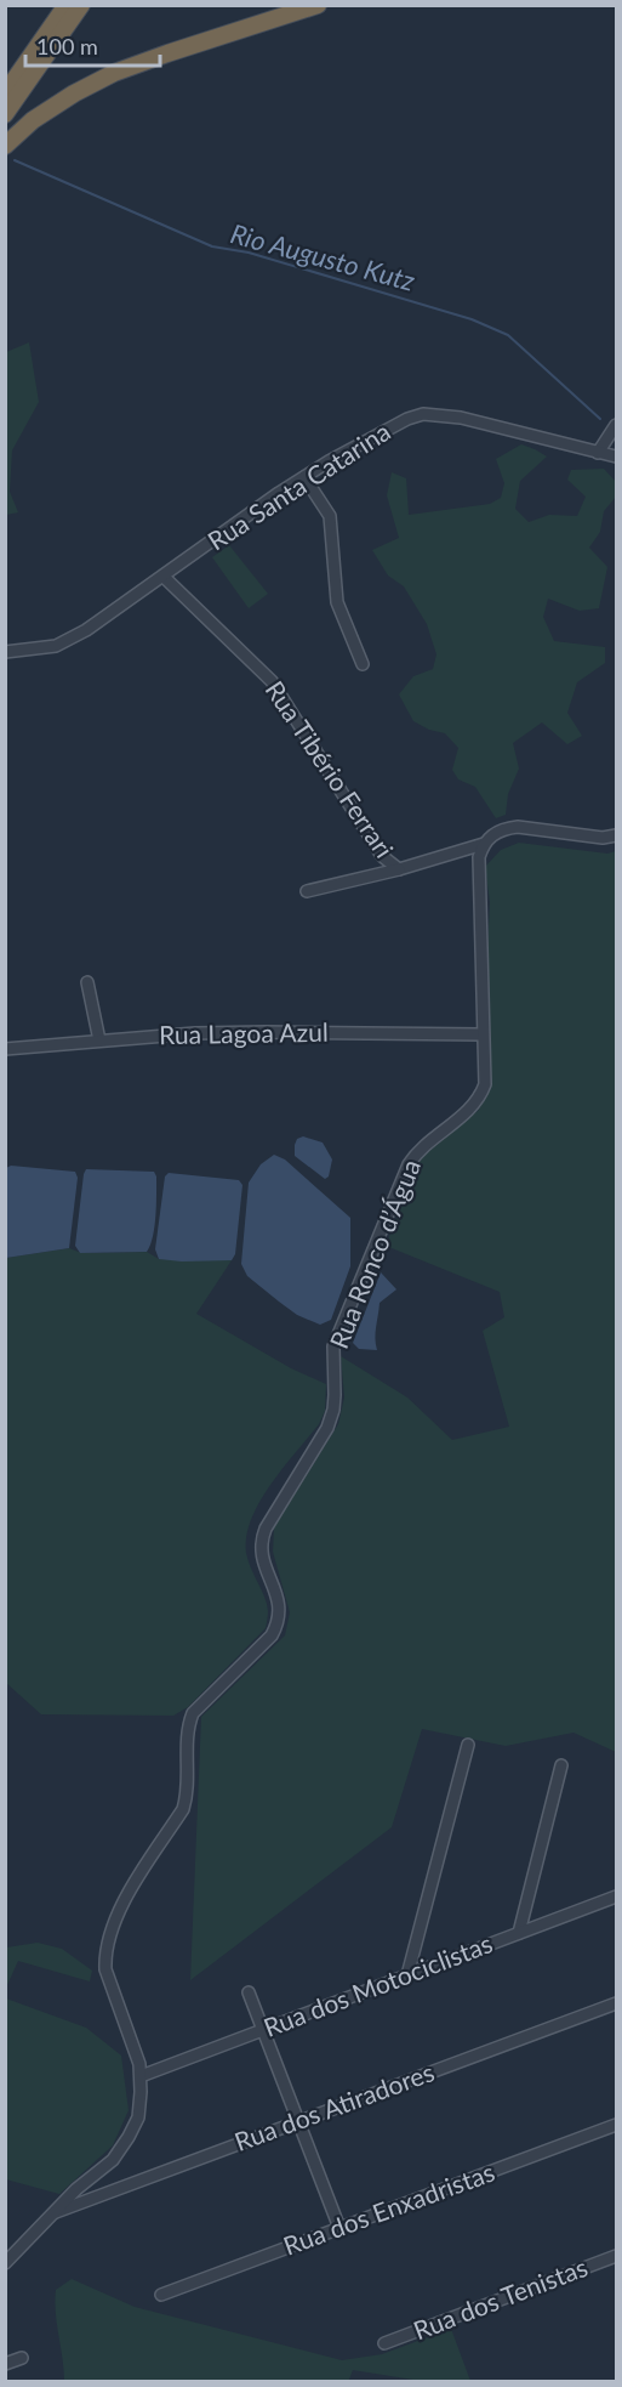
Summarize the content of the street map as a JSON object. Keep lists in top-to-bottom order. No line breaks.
{"streets":{"street":["Rua Santa Catarina","Rua Tibério Ferrari","Rua Lagoa Azul","Rua Ronco d’Água","Rua dos Motociclistas","Rua dos Atiradores","Rua dos Enxadristas","Rua dos Tenistas"]},"crossings":[["Rua Santa Catarina","Rua Tibério Ferrari"],["Rua Tibério Ferrari","Rua Ronco d’Água"],["Rua Lagoa Azul","Rua Ronco d’Água"],["Rua Ronco d’Água","Rua dos Motociclistas"],["Rua Ronco d’Água","Rua dos Atiradores"]],"water":["Rio Augusto Kutz"],"scale_bar":"100 m"}
